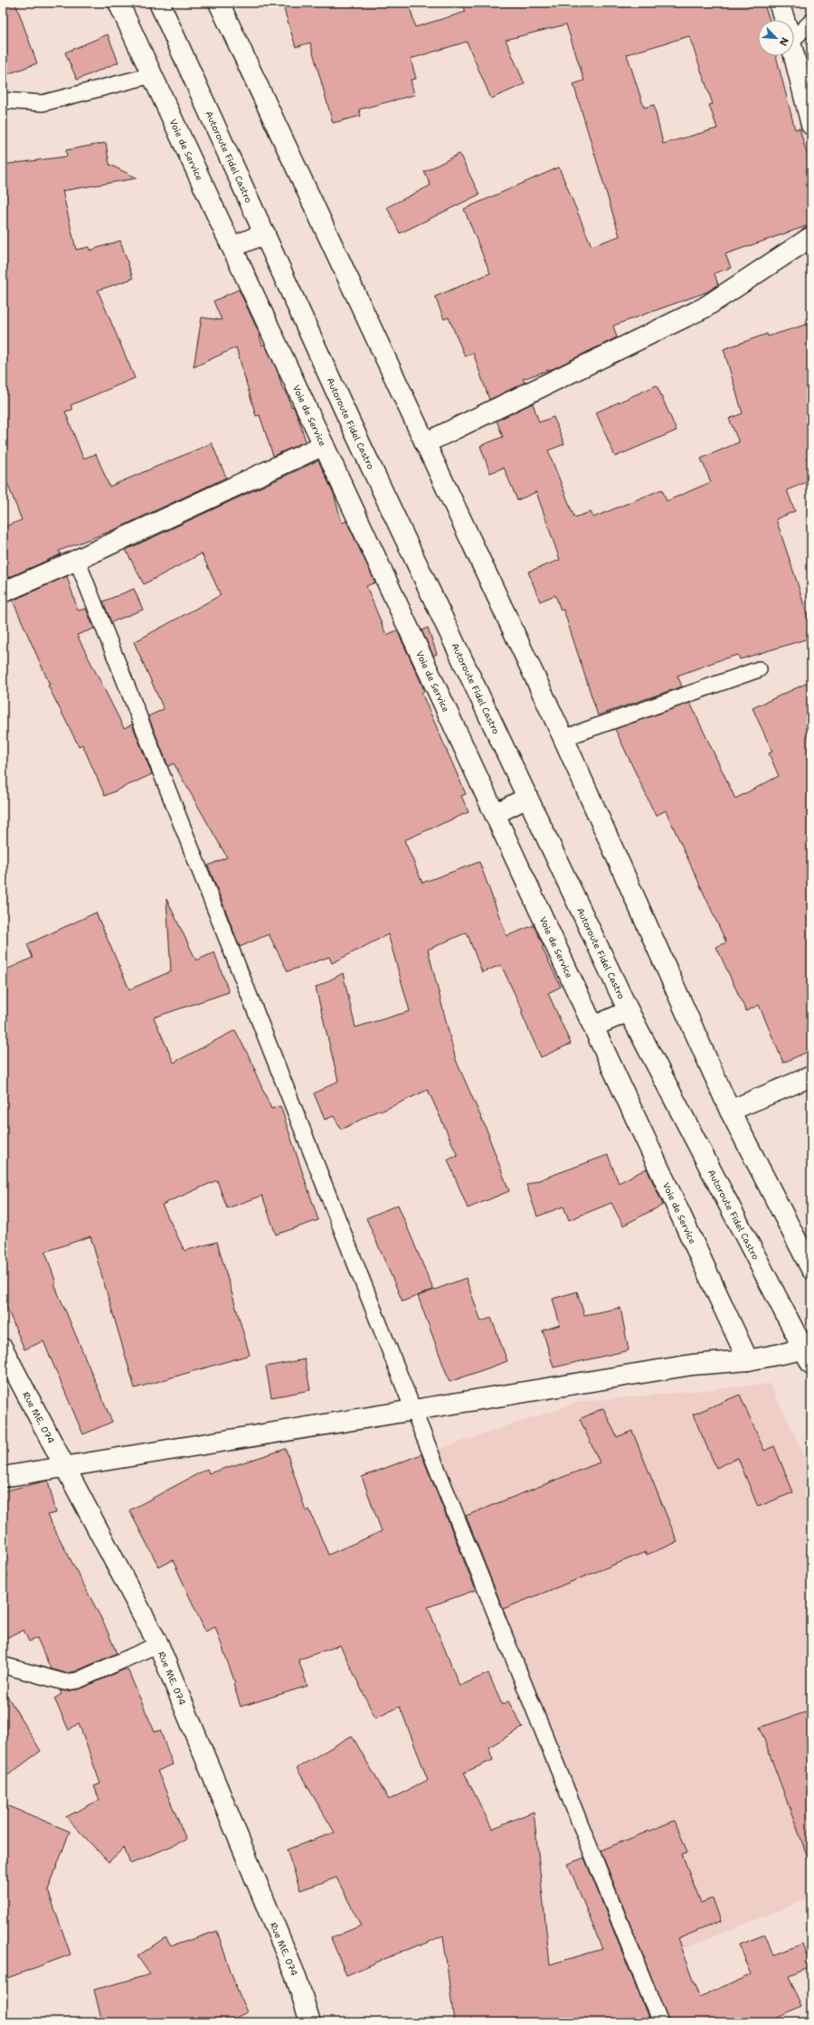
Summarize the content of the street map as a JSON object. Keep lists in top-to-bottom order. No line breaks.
{"streets":{"main road":["Voie de Service","Autoroute Fidel Castro","Rue ME. 074"]},"north":"bottom right"}
